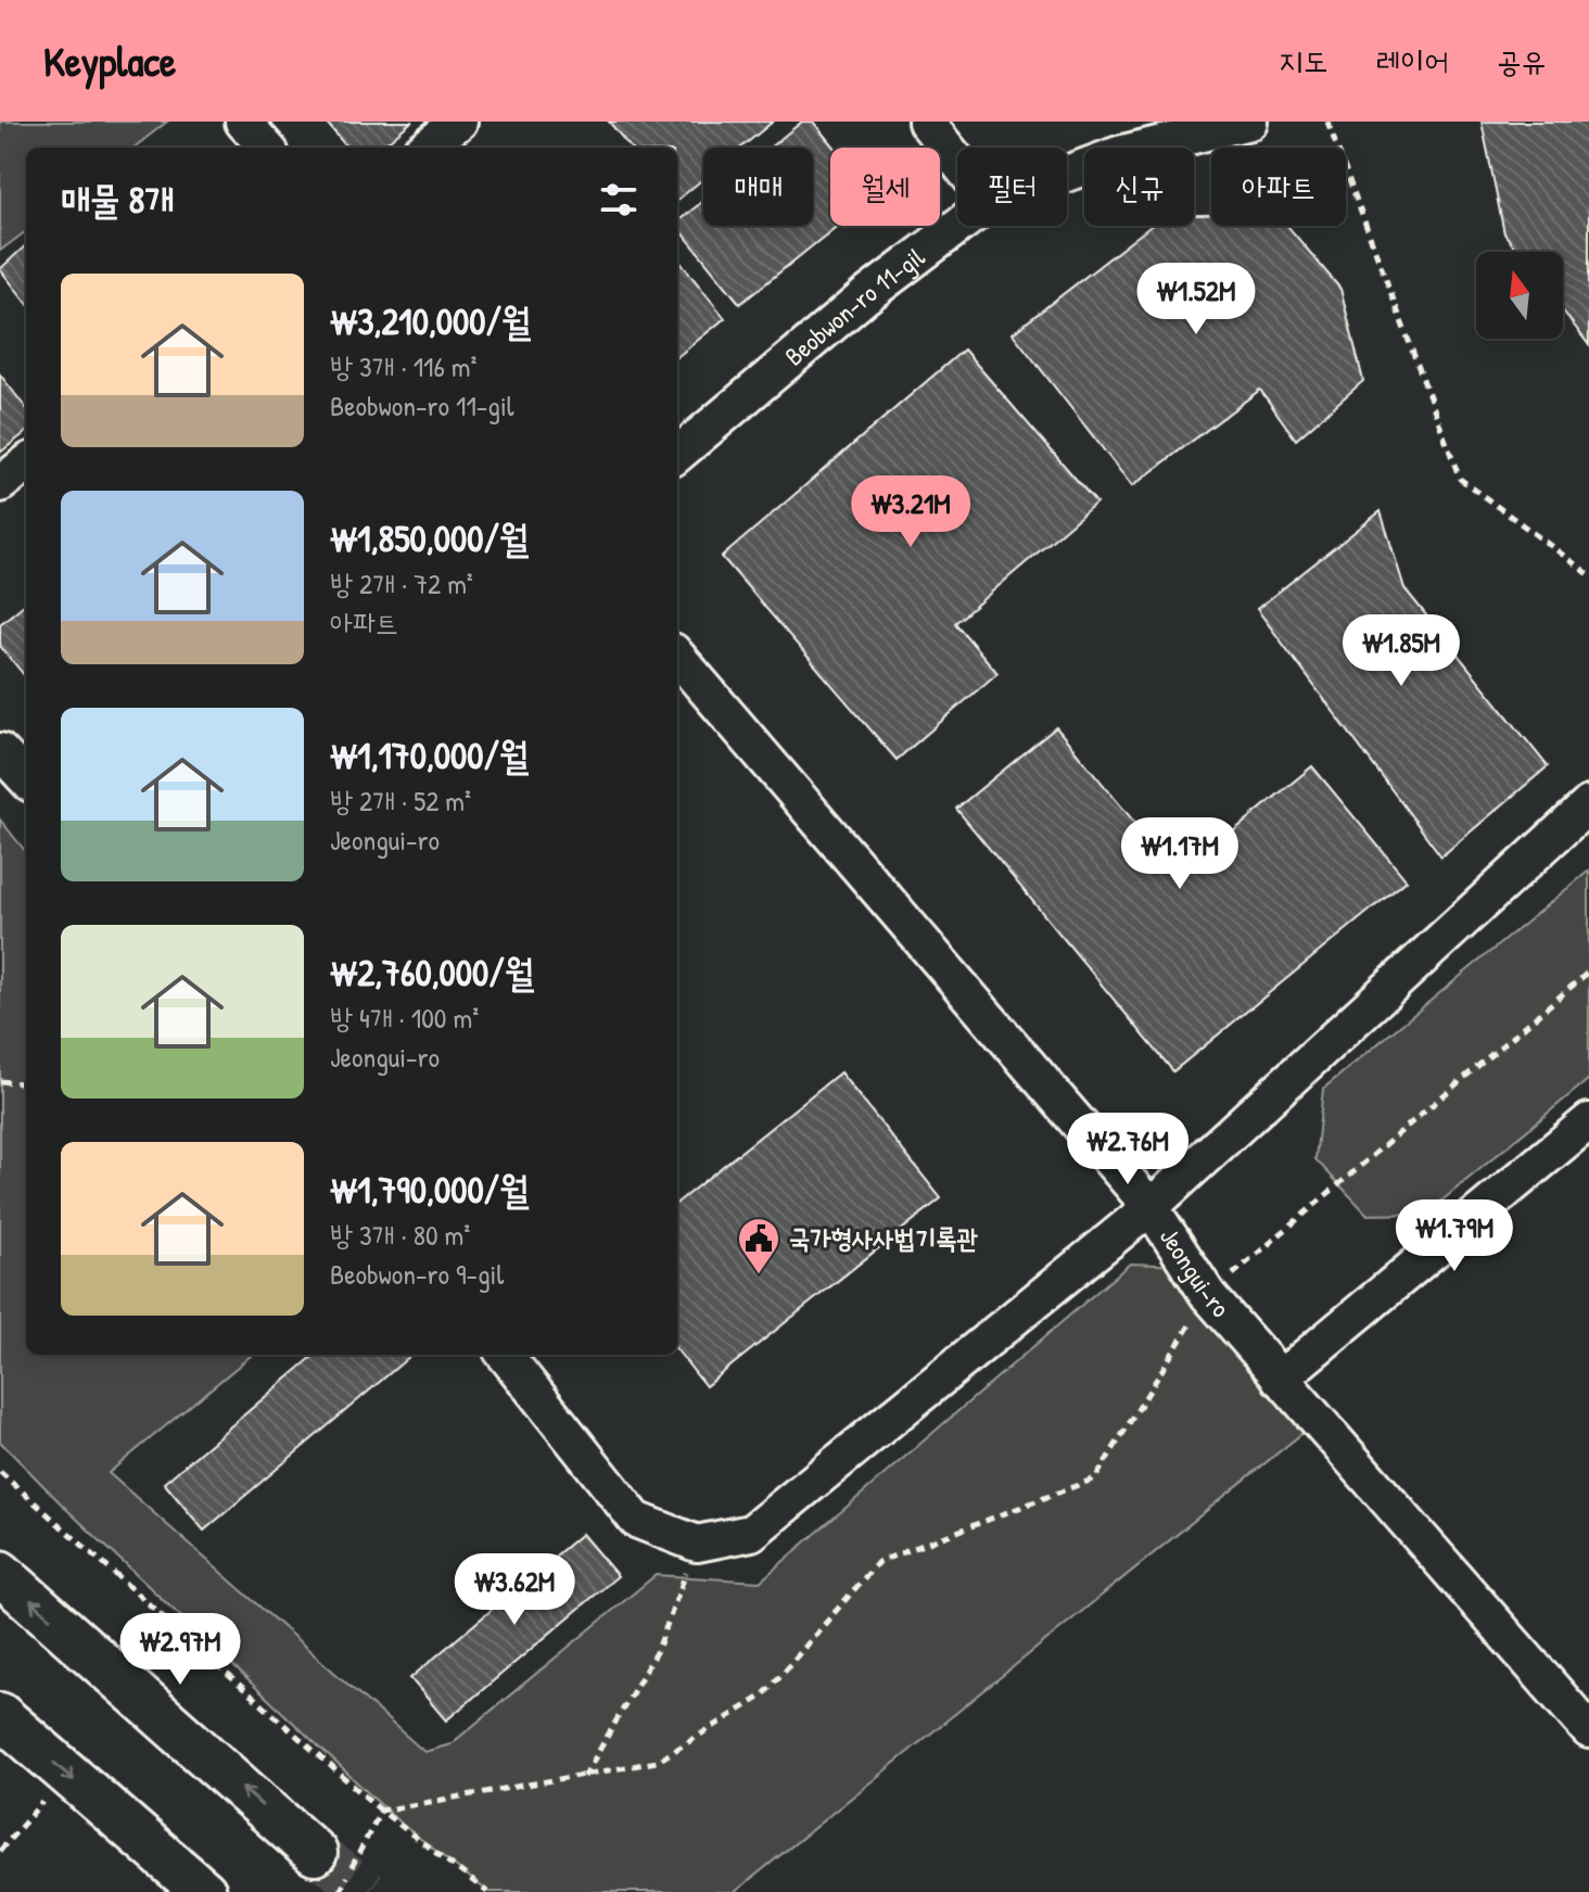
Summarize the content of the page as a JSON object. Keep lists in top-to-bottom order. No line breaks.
{"streets":{"street":["Beobwon-ro 11-gil","Jeongui-ro"]},"places":{"public building":["국가형사사법기록관"]},"north":"top","page":{"header":"Keyplace","nav":["지도","레이어","공유"],"chip":["매매","월세","필터","신규","아파트"],"heading":"매물 8개","list":[{"name":"₩3,210,000/월","note":"방 3개 · 116 m² · Beobwon-ro 11-gil"},{"name":"₩1,850,000/월","note":"방 2개 · 72 m² · 아파트"},{"name":"₩1,170,000/월","note":"방 2개 · 52 m² · Jeongui-ro"},{"name":"₩2,760,000/월","note":"방 4개 · 100 m² · Jeongui-ro"},{"name":"₩1,790,000/월","note":"방 3개 · 80 m² · Beobwon-ro 9-gil"}],"price":["₩1.52M","₩3.21M","₩1.85M","₩1.17M","₩2.76M","₩1.79M","₩3.62M","₩2.97M"]}}
